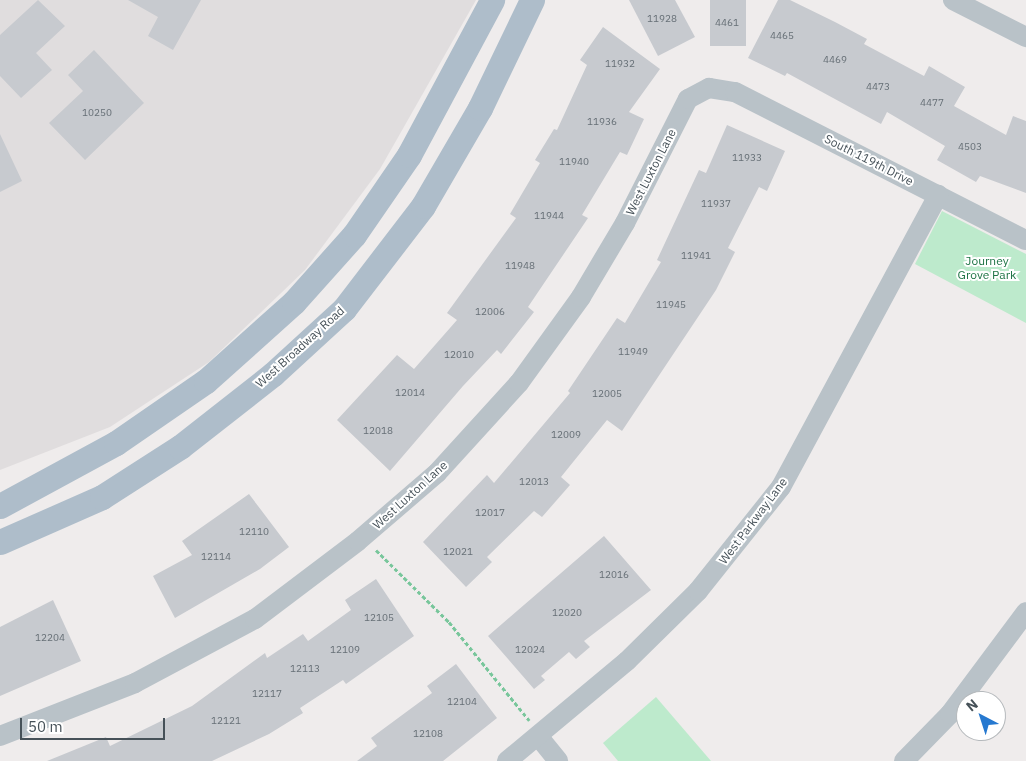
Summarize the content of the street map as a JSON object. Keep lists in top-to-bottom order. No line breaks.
{"streets":{"main road":["West Broadway Road"],"street":["South 119th Drive","West Luxton Lane","West Parkway Lane"]},"crossings":[["South 119th Drive","West Luxton Lane"],["South 119th Drive","West Parkway Lane"]],"parks":["Journey Grove Park"],"house_numbers":["11928","4461","4465","4469","11932","4473","4477","10250","11936","4503","11933","11940","11937","11944","11941","11948","11945","12006","11949","12010","12014","12005","12018","12009","12013","12017","12110","12021","12114","12016","12020","12105","12204","12109","12024","12113","12117","12104","12121","12108"],"scale_bar":"50 m","north":"top left"}
